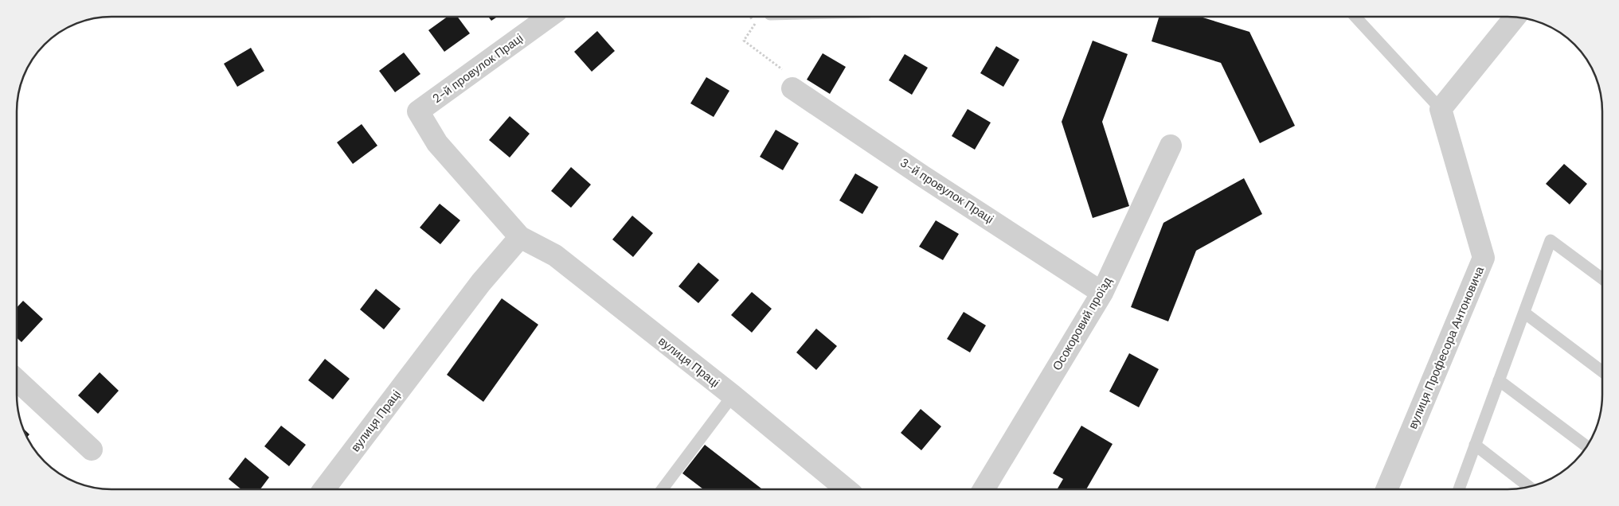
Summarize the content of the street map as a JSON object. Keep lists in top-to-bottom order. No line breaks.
{"streets":{"street":["2-й провулок Праці","3-й провулок Праці","Осокоровий проїзд","вулиця Професора Антоновича","вулиця Праці"]},"crossings":[["2-й провулок Праці","вулиця Праці"],["3-й провулок Праці","Осокоровий проїзд"]]}
